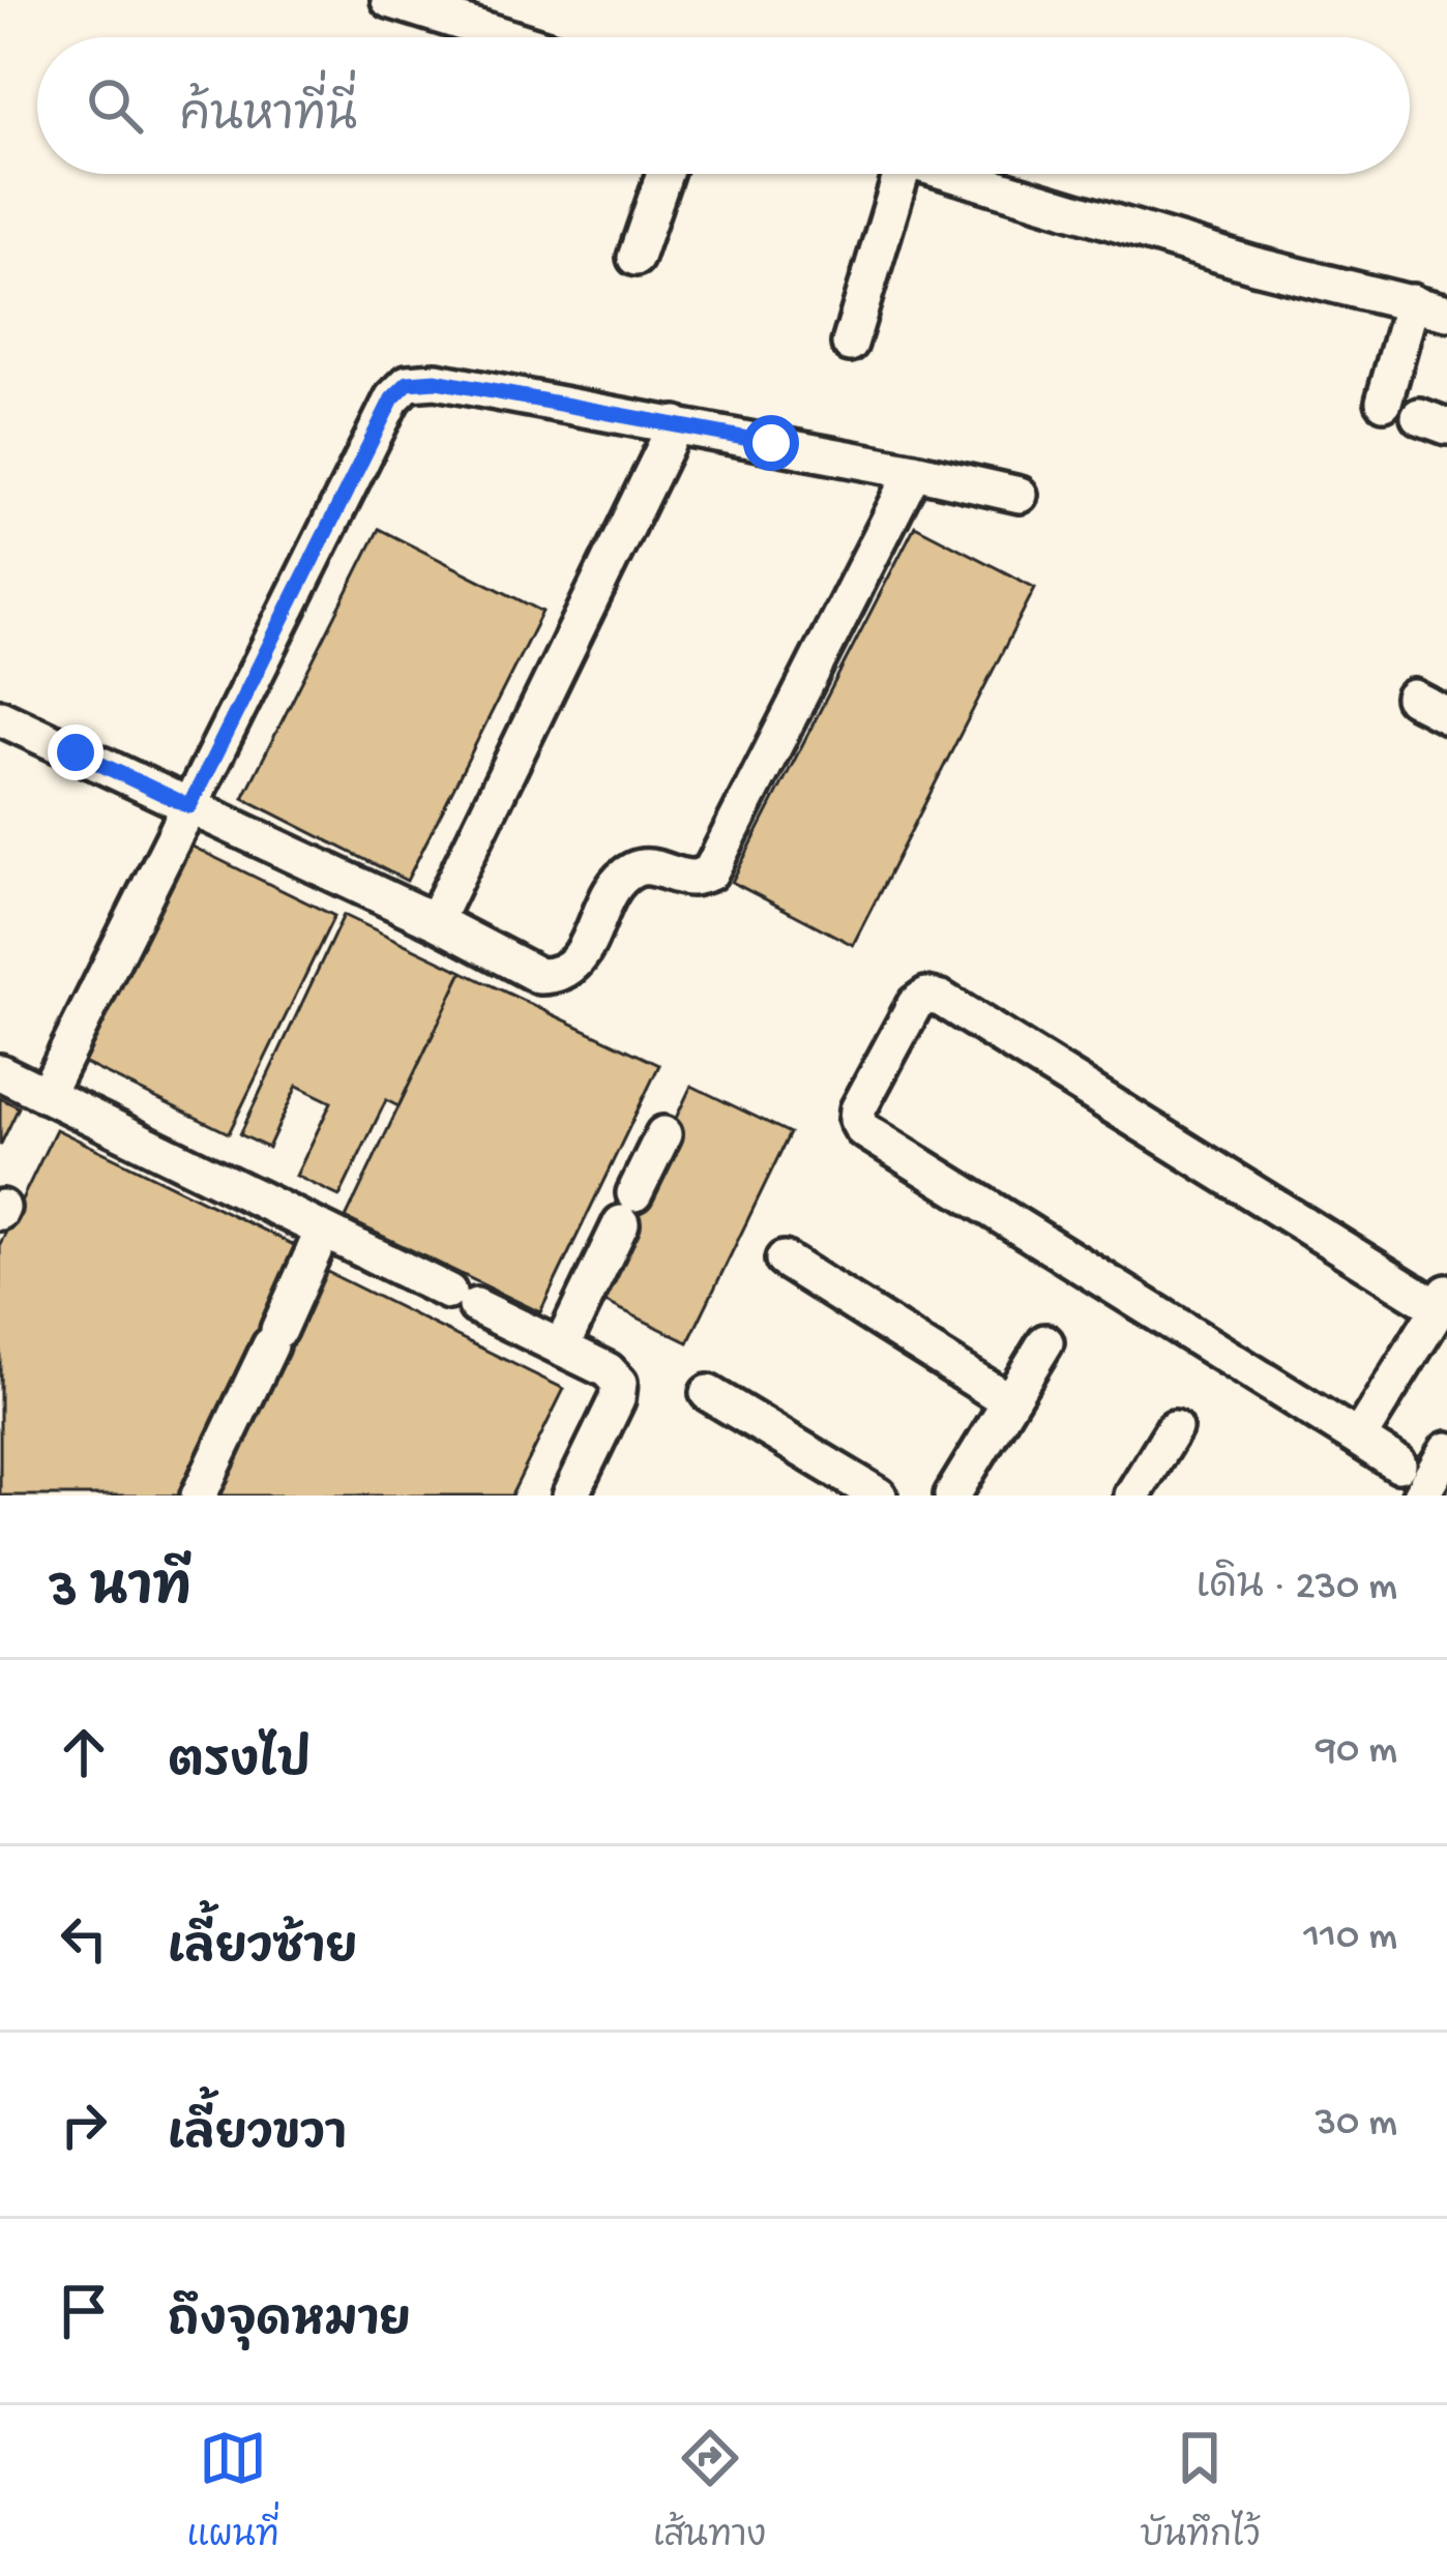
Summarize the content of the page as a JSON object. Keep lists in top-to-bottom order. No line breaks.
{"page":{"search":"ค้นหาที่นี่","heading":["3 นาที","เดิน · 230 m"],"list":[["ตรงไป","90 m"],["เลี้ยวซ้าย","110 m"],["เลี้ยวขวา","30 m"],"ถึงจุดหมาย"],"nav":["แผนที่","เส้นทาง","บันทึกไว้"]}}
